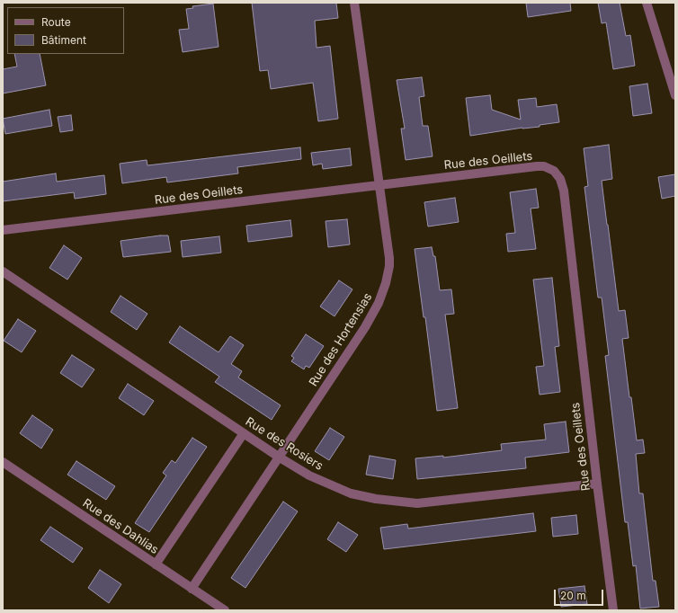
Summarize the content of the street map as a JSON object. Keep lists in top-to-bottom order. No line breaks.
{"streets":{"street":["Rue des Oeillets","Rue des Hortensias","Rue des Rosiers","Rue des Dahlias"]},"crossings":[["Rue des Oeillets","Rue des Hortensias"],["Rue des Oeillets","Rue des Rosiers"],["Rue des Hortensias","Rue des Rosiers"],["Rue des Hortensias","Rue des Dahlias"]],"legend":["Route","Bâtiment"],"scale_bar":"20 m"}
